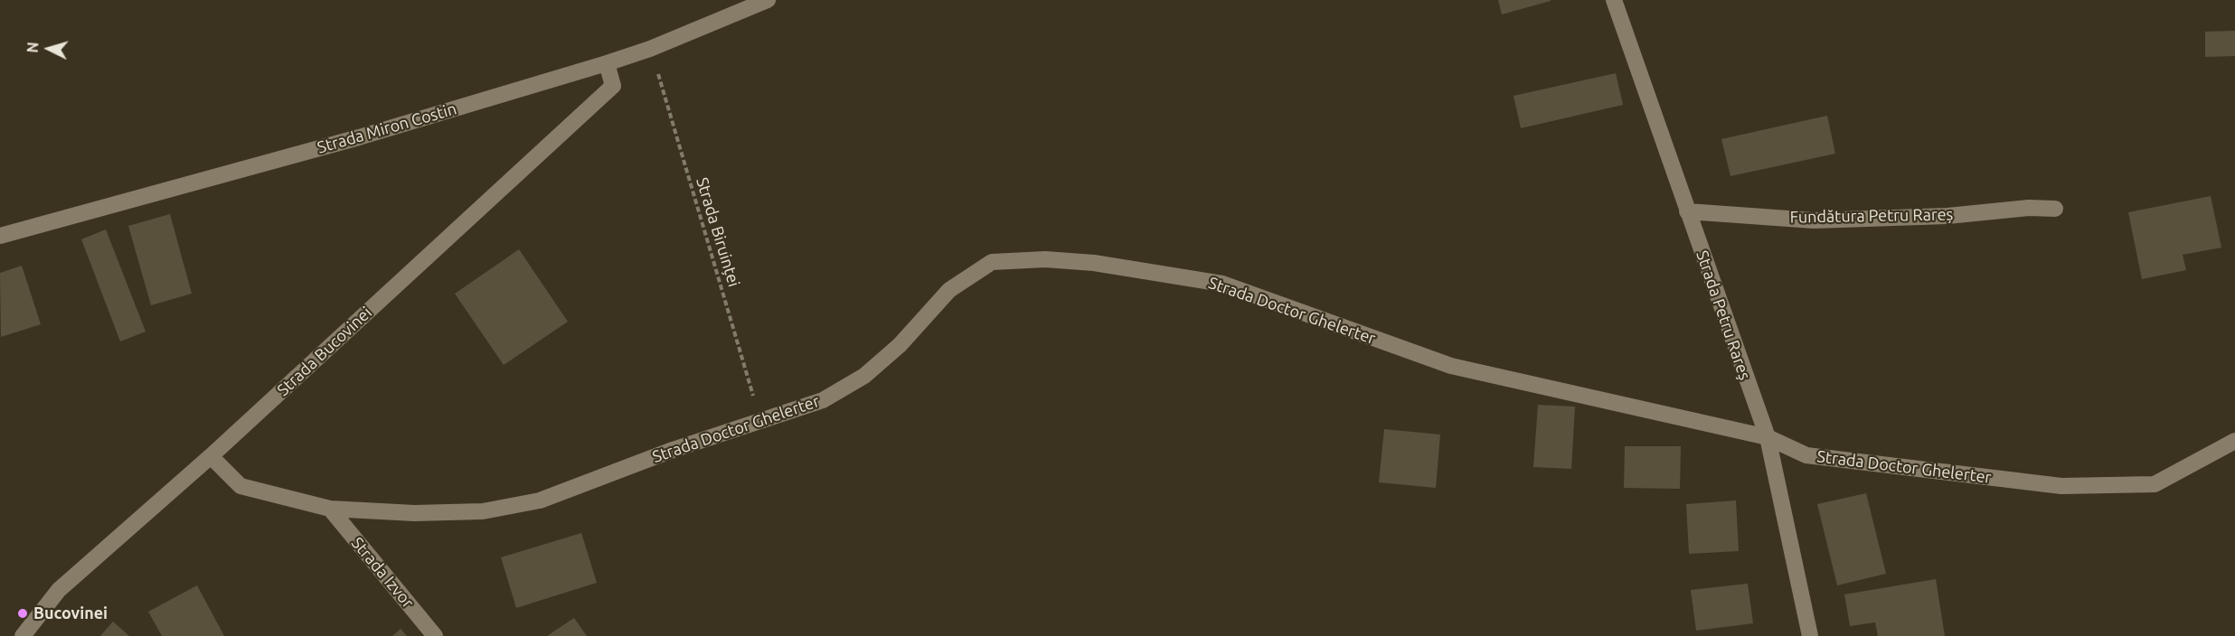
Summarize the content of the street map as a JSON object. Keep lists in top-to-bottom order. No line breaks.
{"streets":{"street":["Strada Miron Costin","Fundătura Petru Rareș","Strada Doctor Ghelerter","Strada Petru Rareș","Strada Bucovinei","Strada Izvor"],"path":["Strada Biruinței"]},"crossings":[["Strada Miron Costin","Strada Biruinței"],["Strada Miron Costin","Strada Bucovinei"],["Fundătura Petru Rareș","Strada Petru Rareș"],["Strada Biruinței","Strada Doctor Ghelerter"],["Strada Doctor Ghelerter","Strada Petru Rareș"],["Strada Doctor Ghelerter","Strada Bucovinei"],["Strada Doctor Ghelerter","Strada Izvor"]],"places":["Bucovinei"],"north":"left"}
